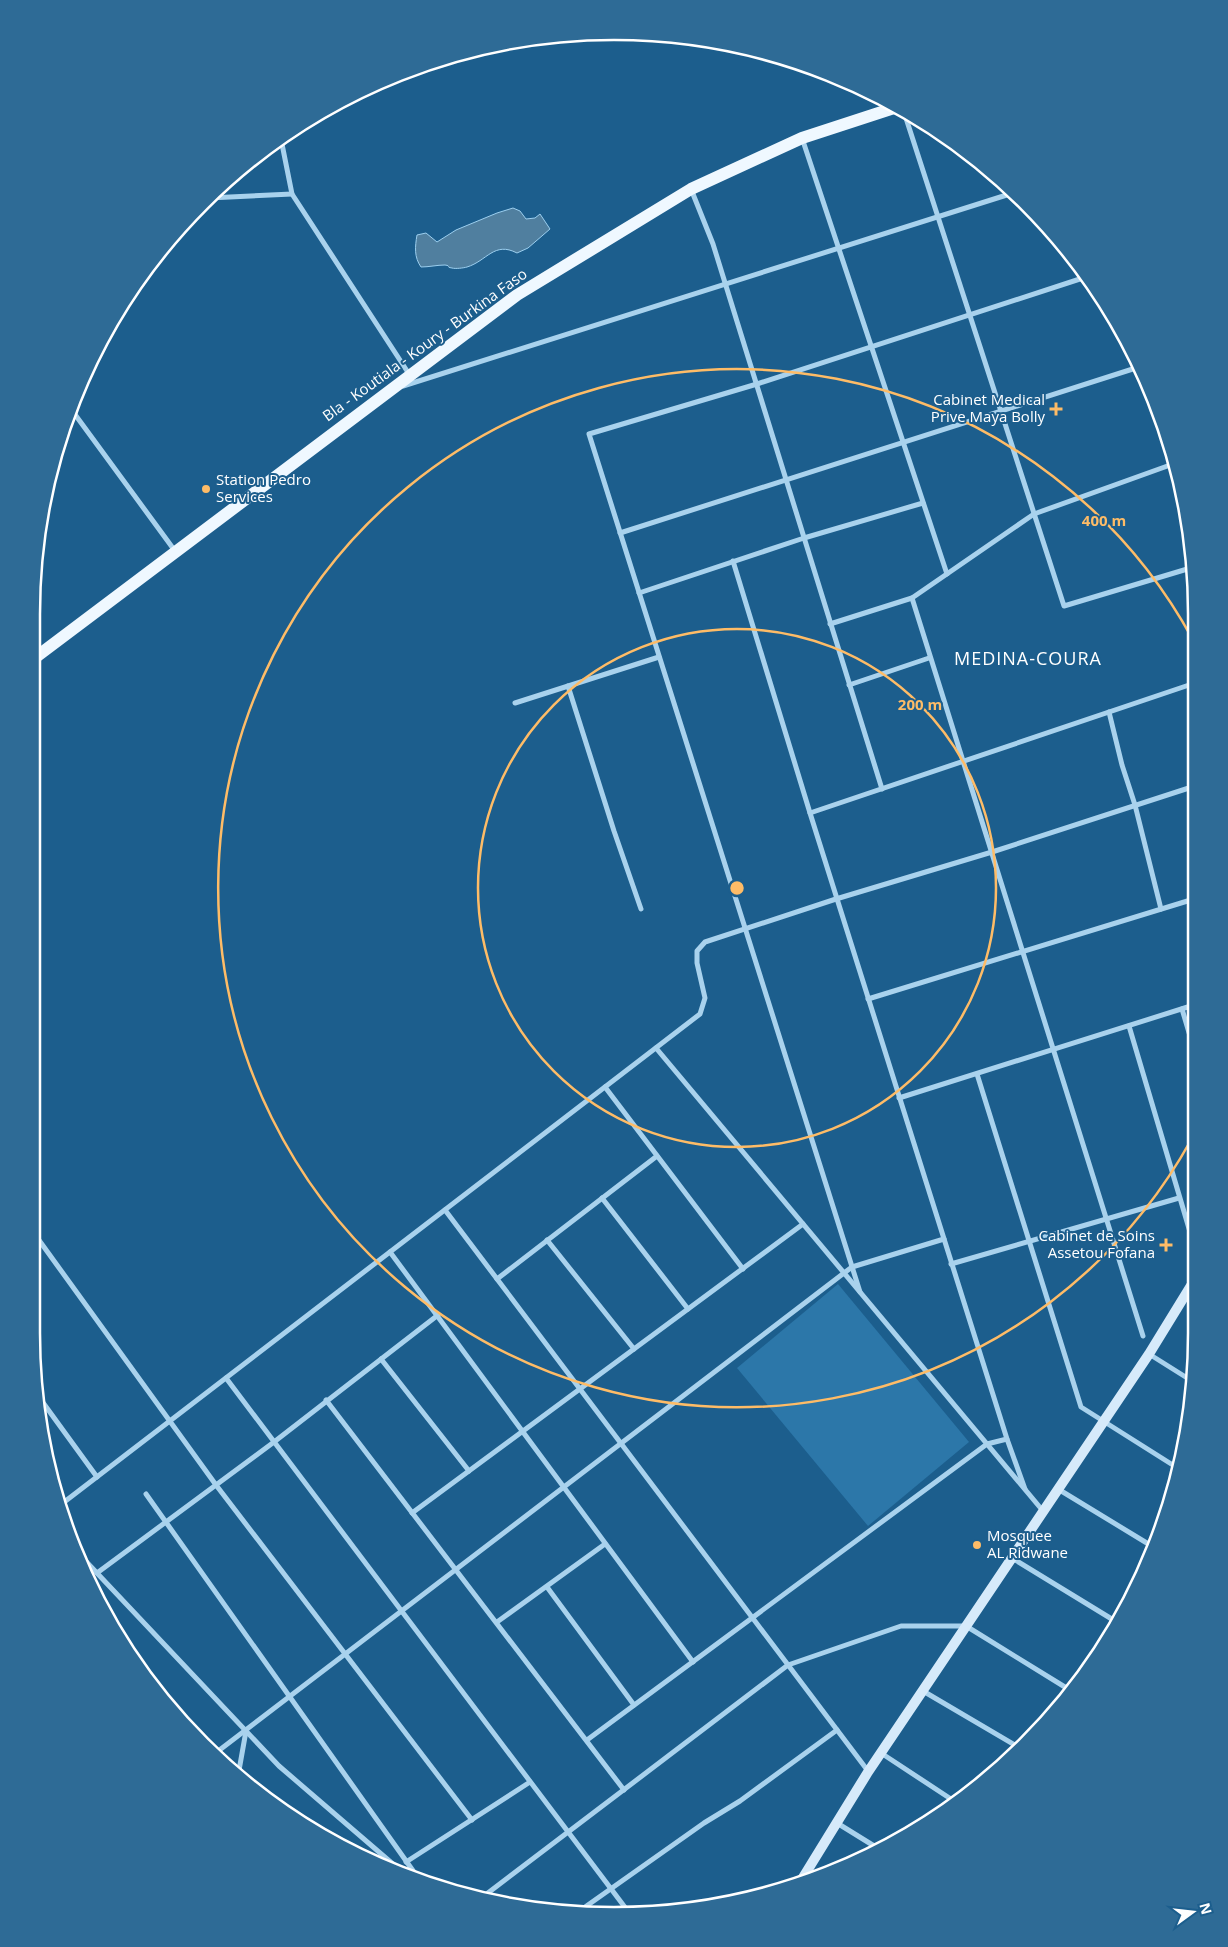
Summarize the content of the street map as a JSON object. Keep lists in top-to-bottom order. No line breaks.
{"streets":{"main road":["Bla - Koutiala - Koury - Burkina Faso"]},"districts":["MEDINA-COURA"],"places":{"health":["Cabinet Medical Prive Maya Bolly","Cabinet de Soins Assetou Fofana"],"other":["Station Pedro Services","Mosquee AL Ridwane"]},"north":"right","rings":["400 m","200 m"]}
